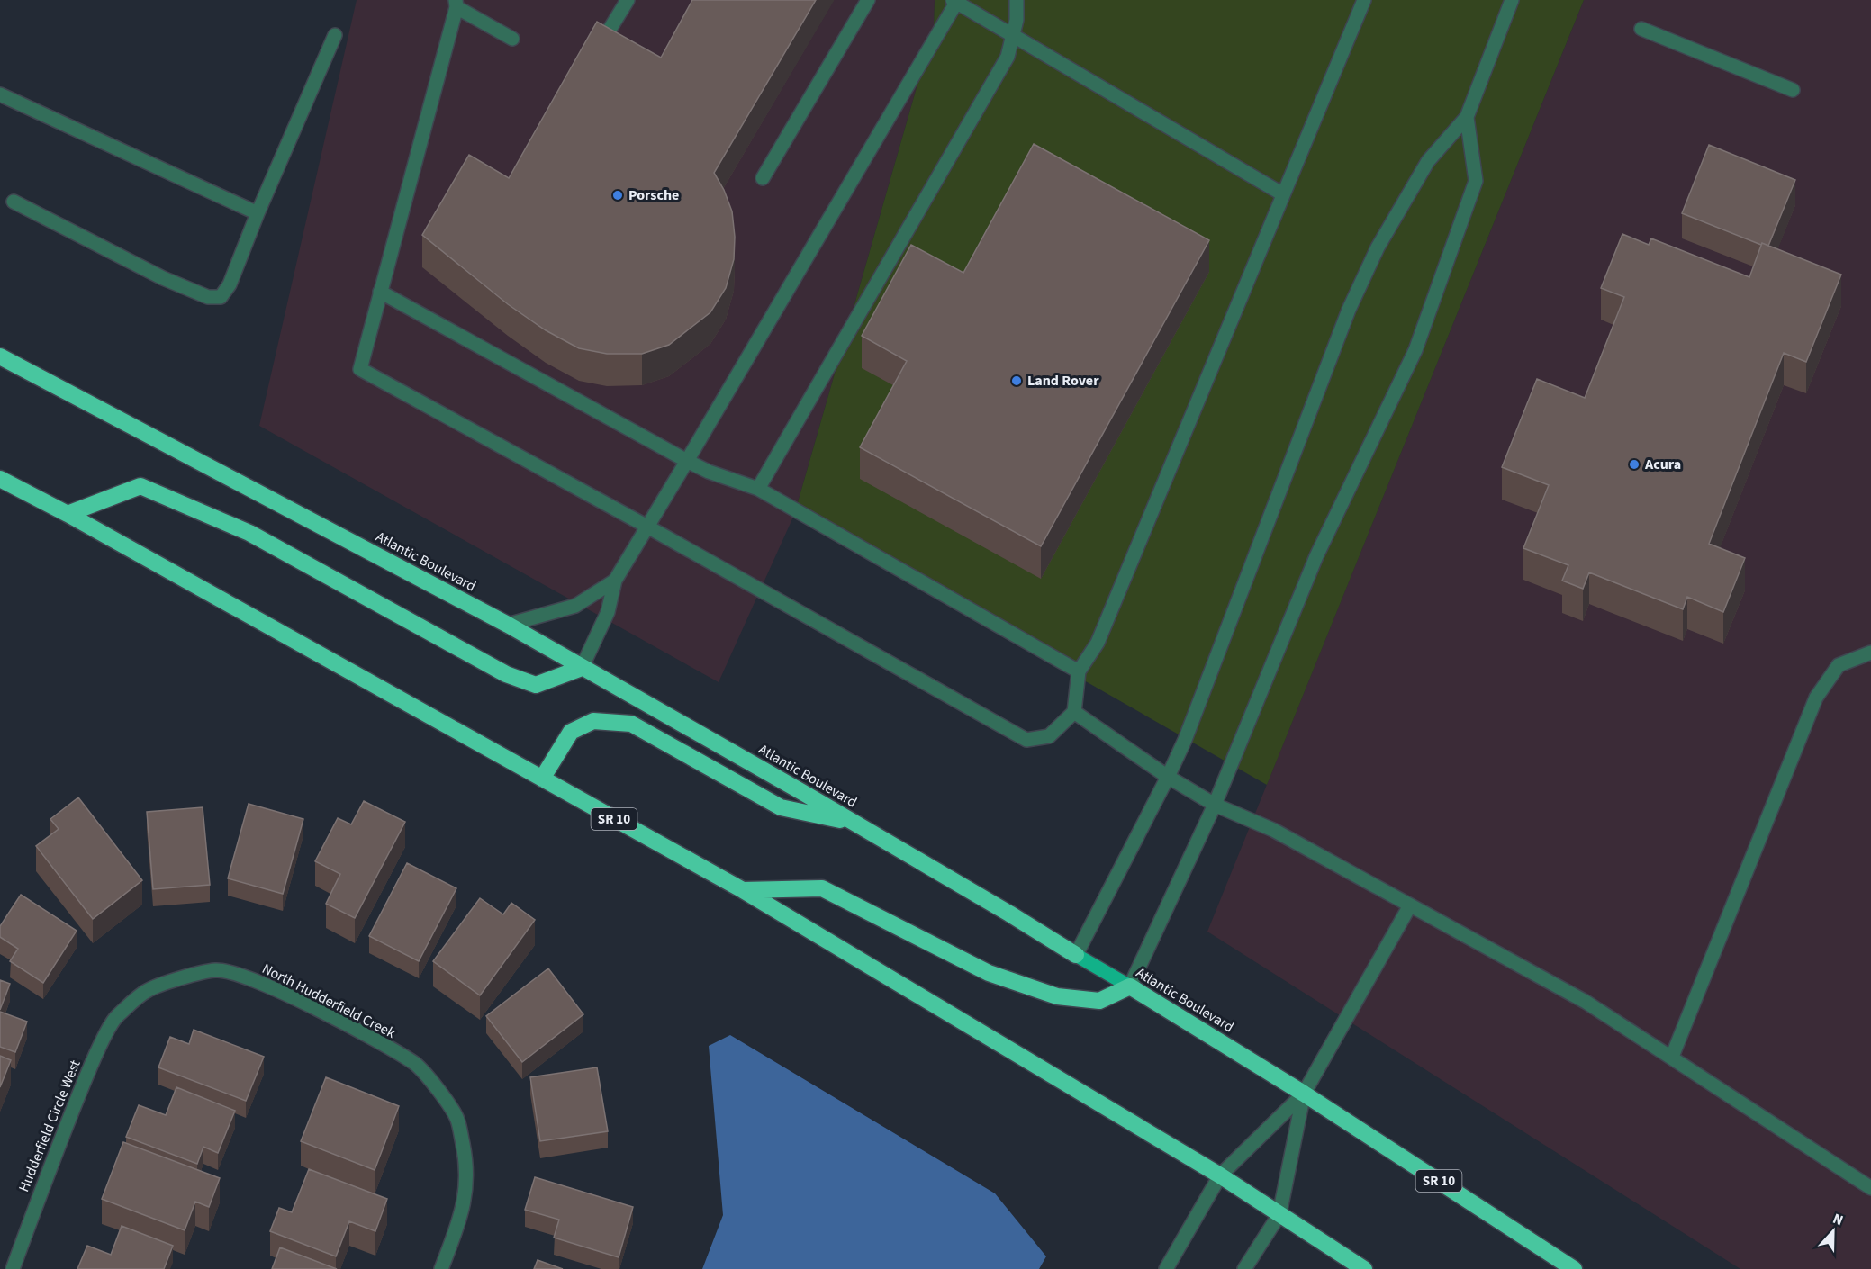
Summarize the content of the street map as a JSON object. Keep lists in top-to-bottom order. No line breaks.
{"streets":{"highway":["Atlantic Boulevard","SR 10"],"street":["North Hudderfield Creek","Hudderfield Circle West"]},"crossings":[["North Hudderfield Creek","Hudderfield Circle West"]],"places":["Porsche","Land Rover","Acura"],"north":"top"}
